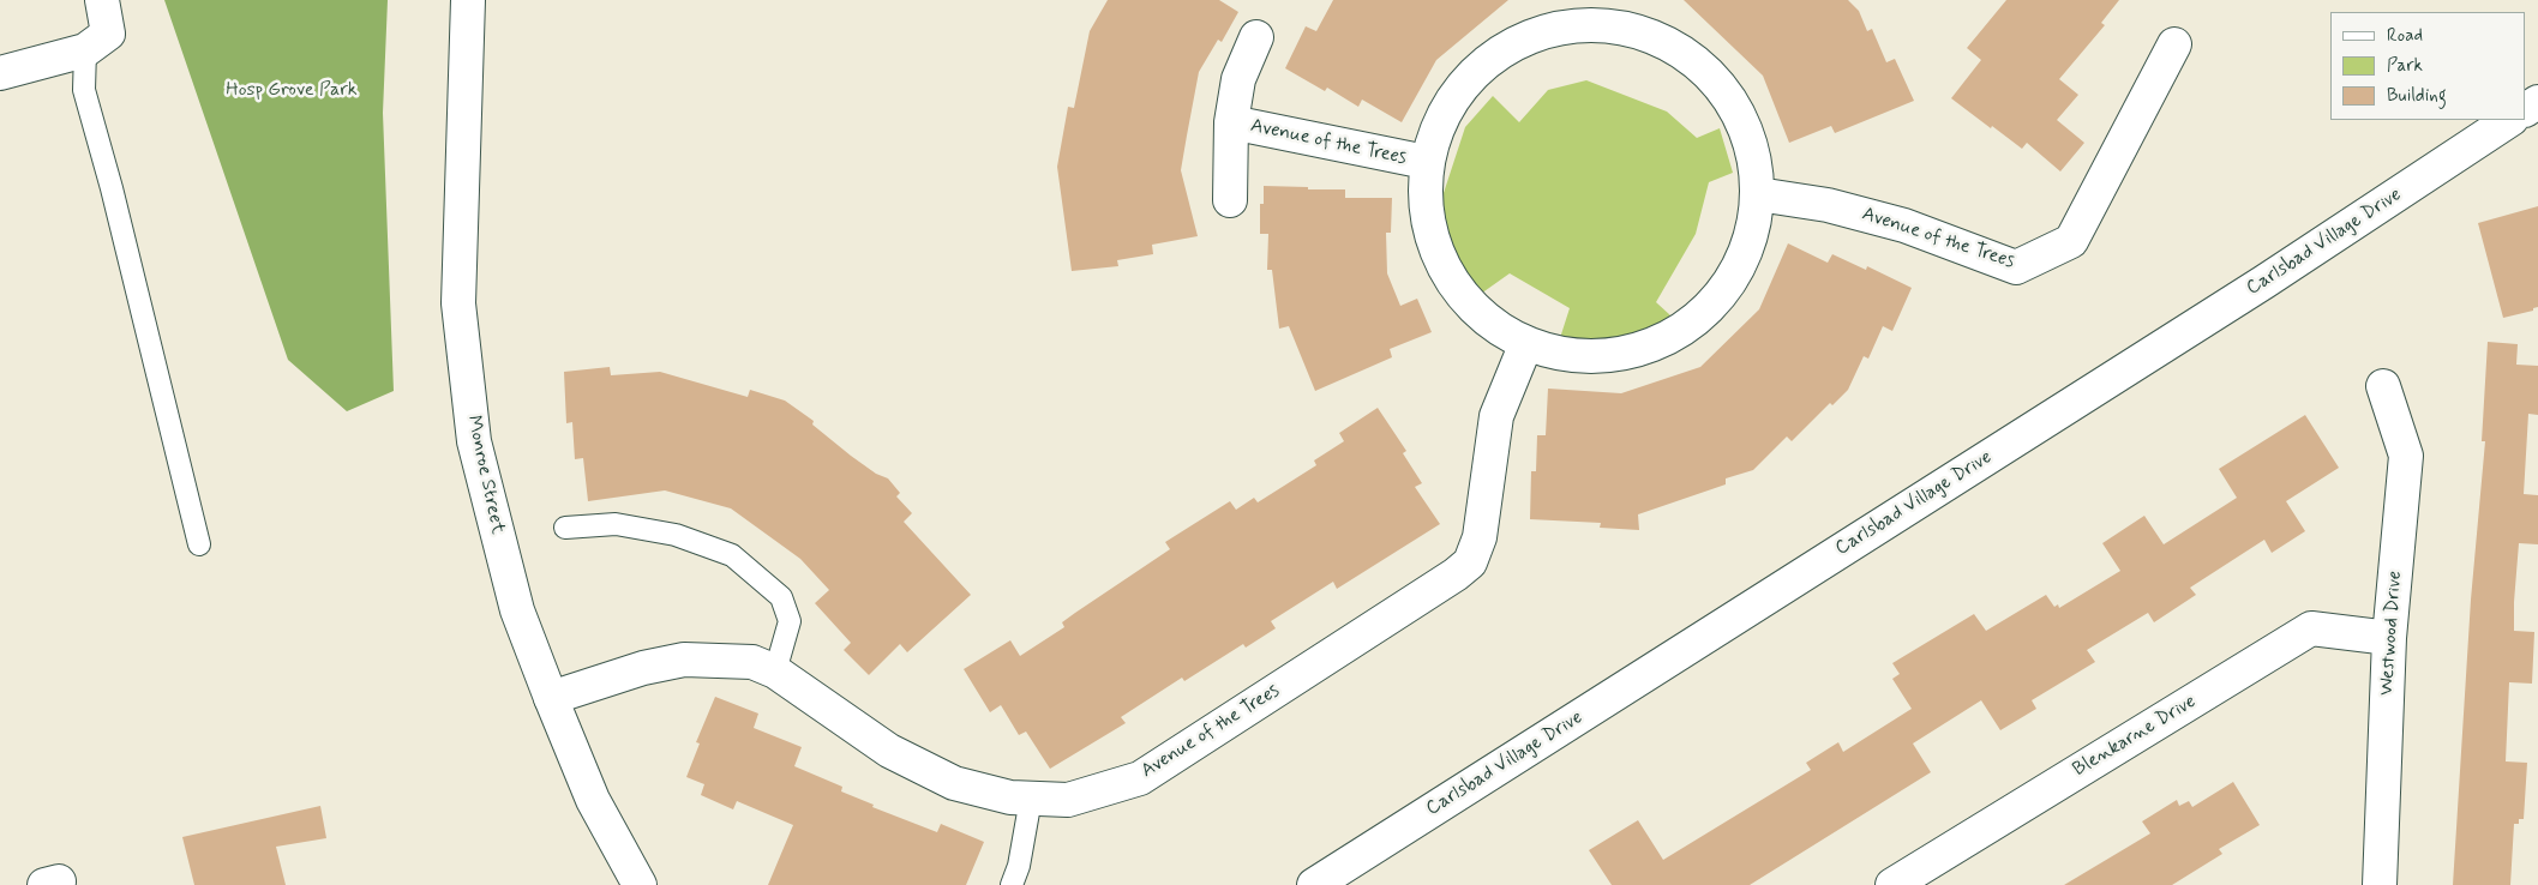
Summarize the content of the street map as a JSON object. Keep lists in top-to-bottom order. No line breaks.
{"streets":{"street":["Avenue of the Trees","Carlsbad Village Drive","Monroe Street","Westwood Drive","Blenkarne Drive"]},"crossings":[["Avenue of the Trees","Monroe Street"],["Westwood Drive","Blenkarne Drive"]],"parks":["Hosp Grove Park"],"legend":["Road","Park","Building"]}
